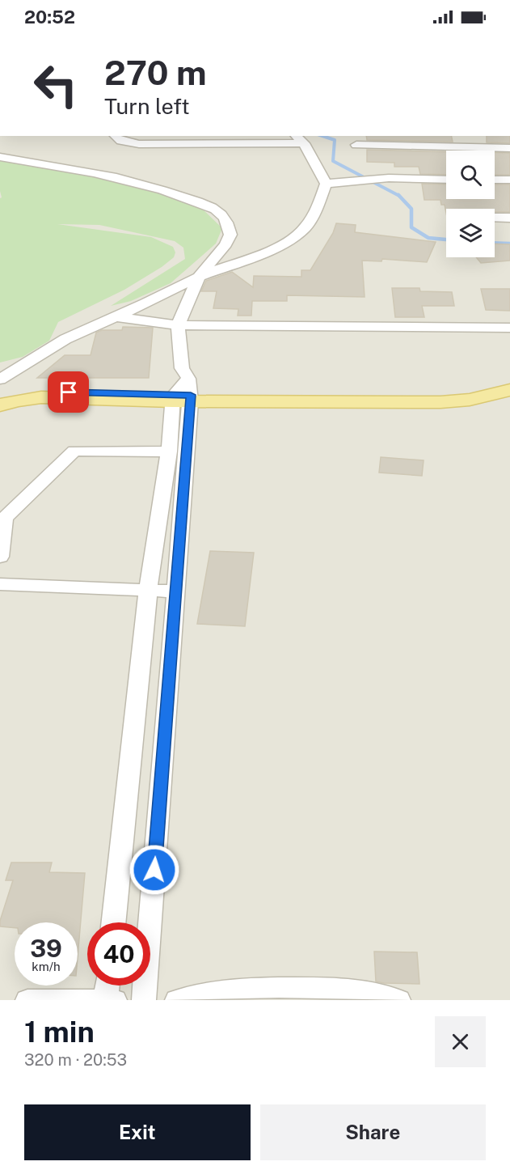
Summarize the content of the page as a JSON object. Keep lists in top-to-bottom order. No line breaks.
{"page":{"status":"20:52","turn":["270 m","Turn left"],"speed":"39 km/h","limit":"40","heading":["1 min","320 m · 20:53"],"buttons":["Exit","Share"]}}
